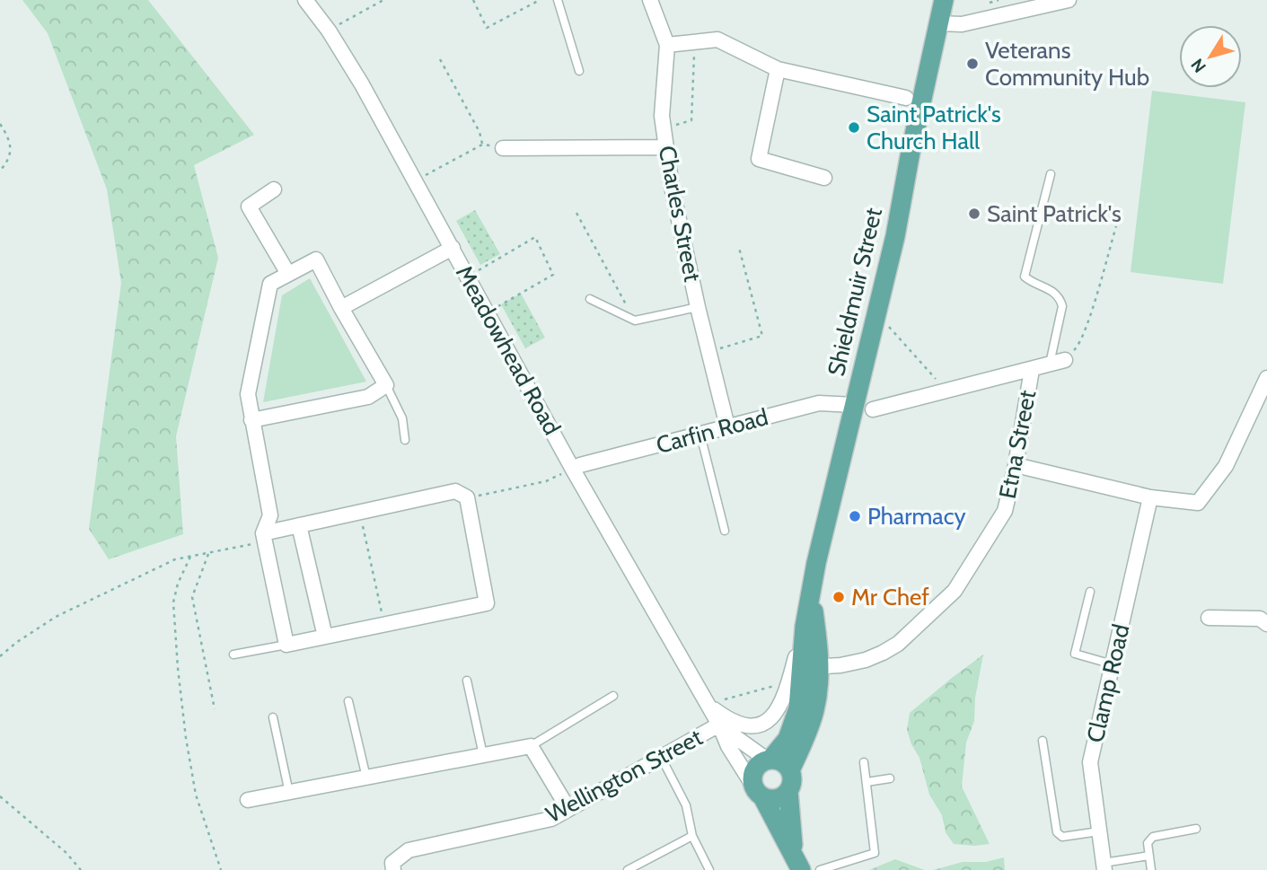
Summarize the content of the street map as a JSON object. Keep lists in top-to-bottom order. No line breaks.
{"streets":{"main road":["Shieldmuir Street"],"street":["Charles Street","Meadowhead Road","Carfin Road","Etna Street","Clamp Road","Wellington Street"]},"crossings":[["Charles Street","Carfin Road"],["Shieldmuir Street","Meadowhead Road"],["Shieldmuir Street","Carfin Road"],["Shieldmuir Street","Etna Street"],["Meadowhead Road","Carfin Road"],["Meadowhead Road","Wellington Street"],["Carfin Road","Etna Street"]],"places":["Veterans Community Hub","Saint Patrick's Church Hall","Saint Patrick's","Pharmacy","Mr Chef"],"north":"bottom left"}
